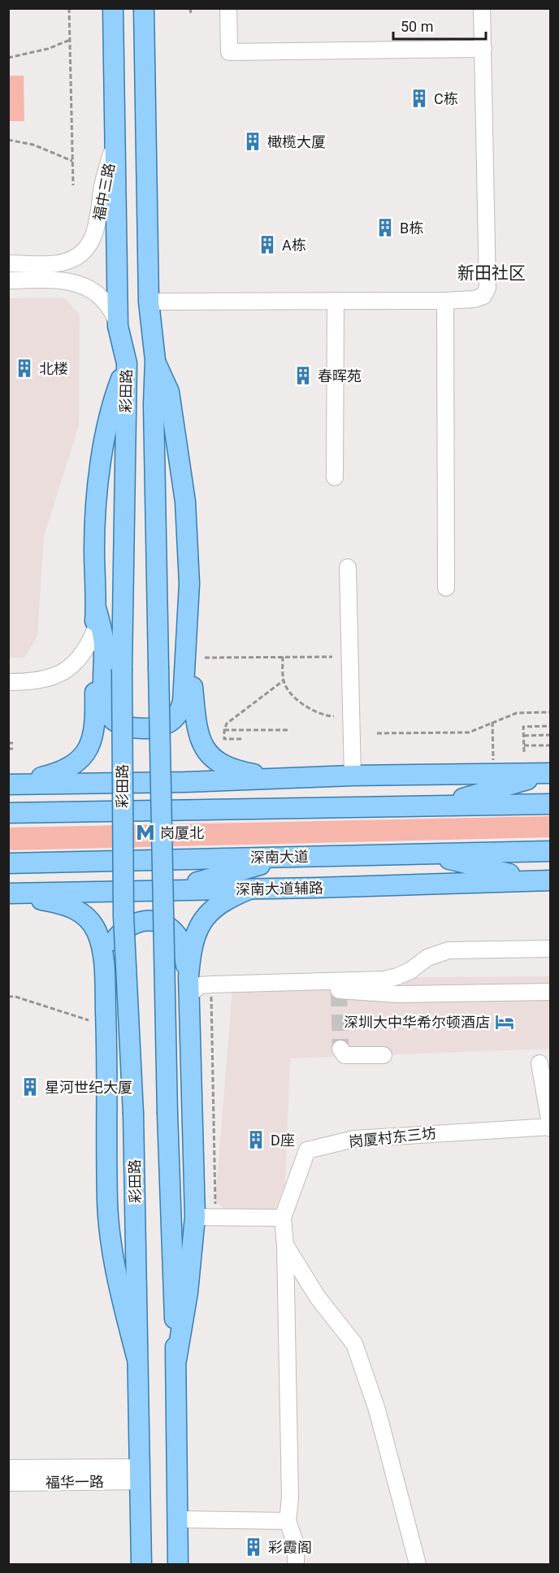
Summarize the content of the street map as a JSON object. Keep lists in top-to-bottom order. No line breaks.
{"streets":{"main road":["彩田路","深南大道","深南大道辅路"],"street":["福中三路","岗厦村东三坊","福华一路"]},"crossings":[["福中三路","彩田路"],["彩田路","福华一路"]],"districts":["新田社区"],"places":{"building":["C栋","橄榄大厦","B栋","A栋","北楼","春晖苑","星河世纪大厦","D座","彩霞阁"],"metro station":["岗厦北"],"hotel":["深圳大中华希尔顿酒店"]},"scale_bar":"50 m"}
